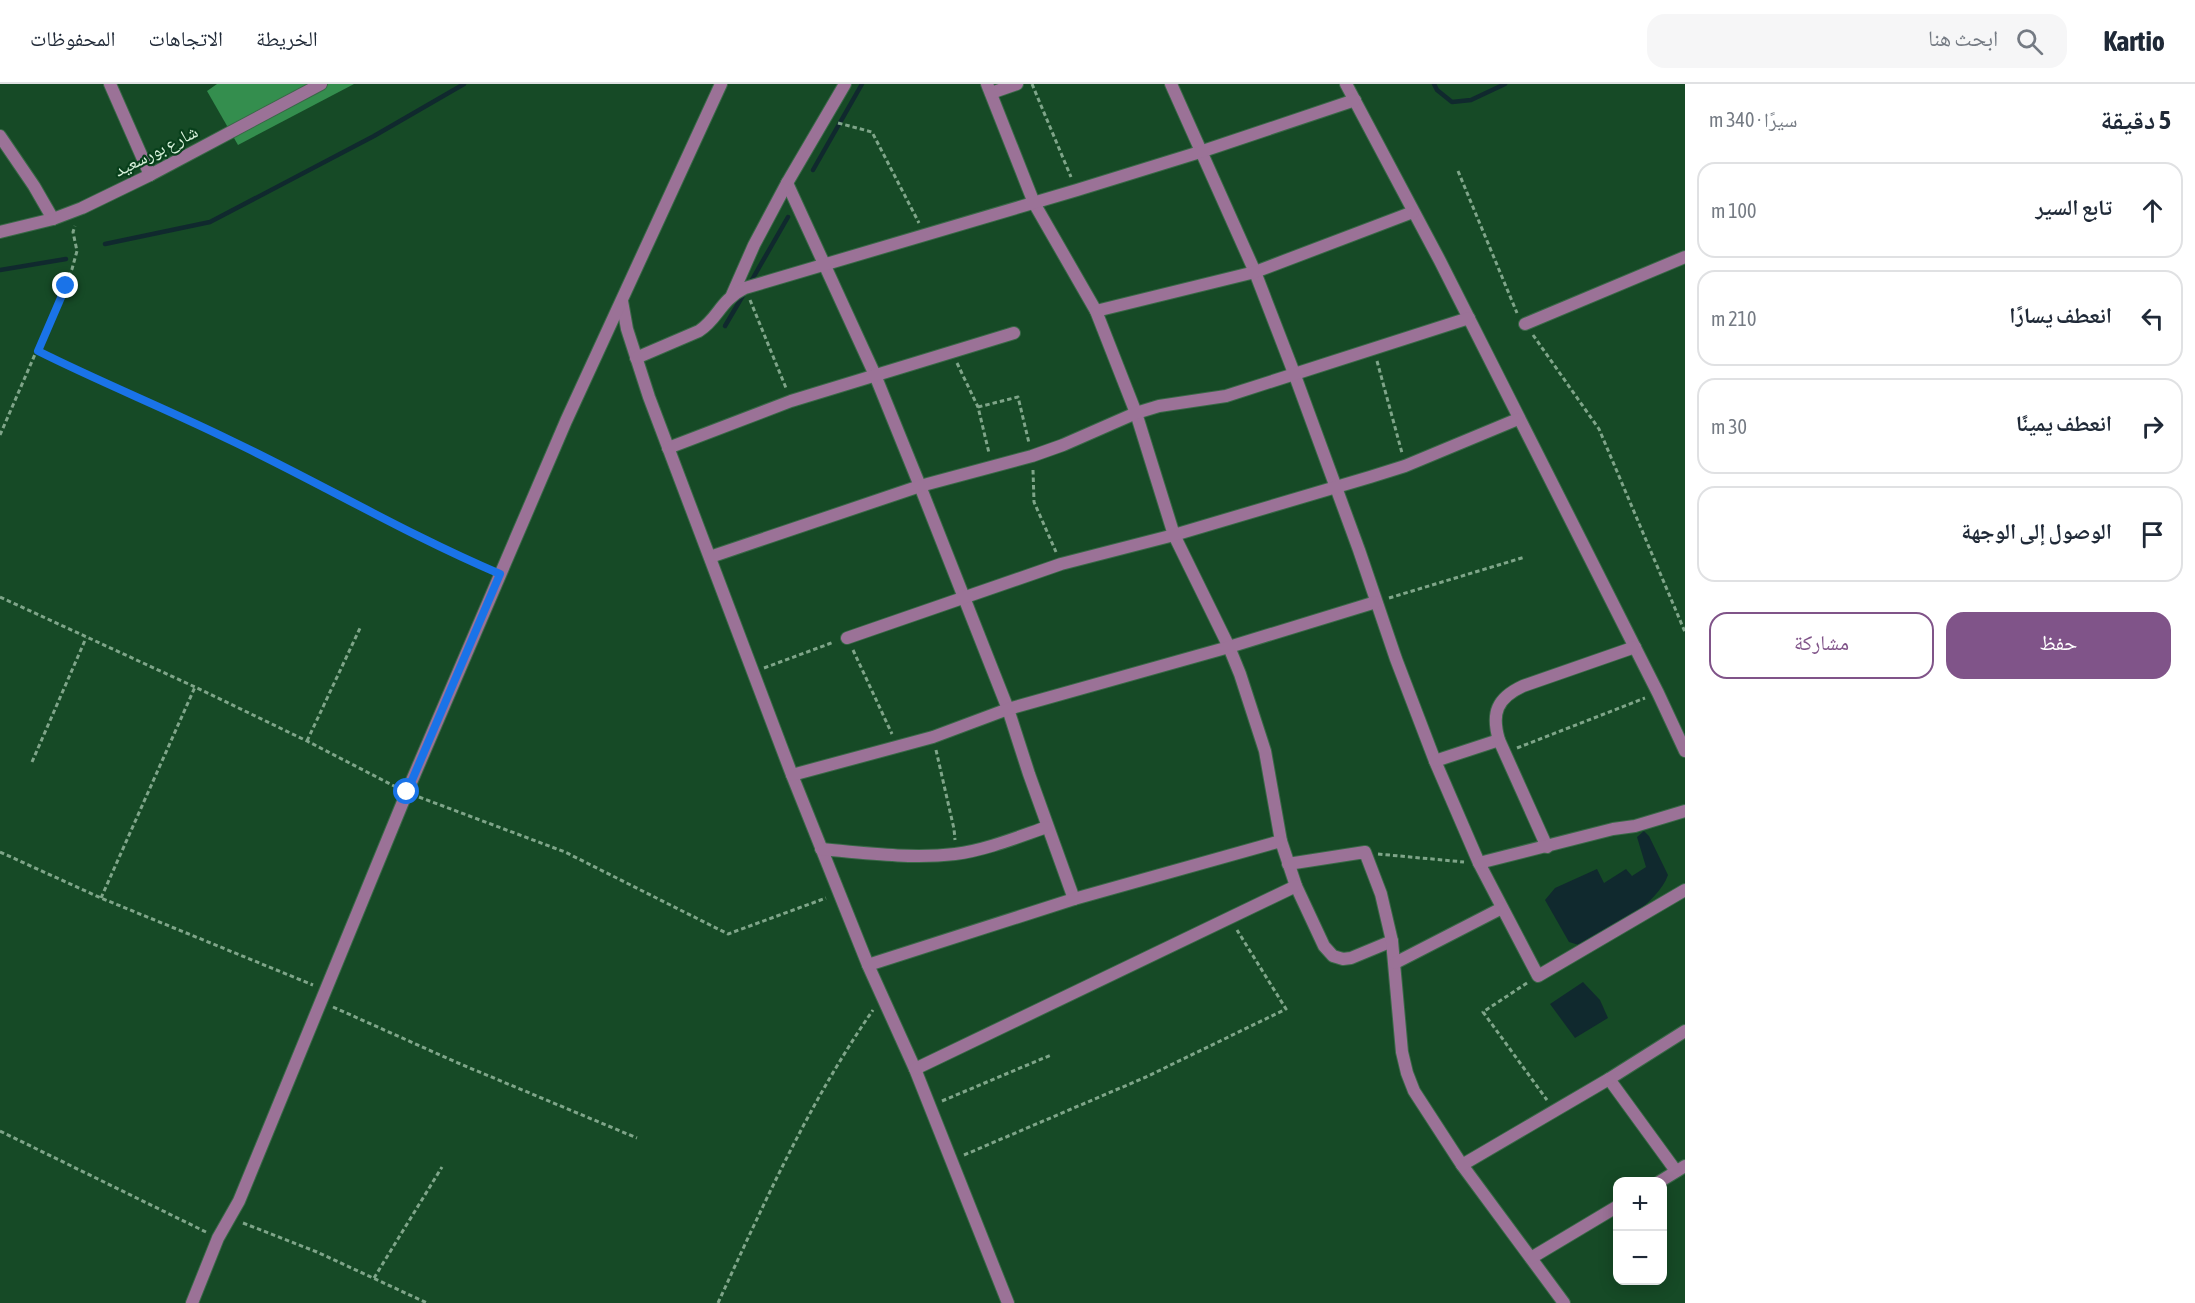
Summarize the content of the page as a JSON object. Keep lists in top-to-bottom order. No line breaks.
{"streets":{"street":["شارع بورسعيد"]},"page":{"header":"Kartio","search":"ابحث هنا","nav":["الخريطة","الاتجاهات","المحفوظات"],"heading":["5 دقيقة","سيرًا · 340 m"],"list":[["تابع السير","100 m"],["انعطف يسارًا","210 m"],["انعطف يمينًا","30 m"],"الوصول إلى الوجهة"],"buttons":["حفظ","مشاركة"],"map_buttons":["+","−"]}}
